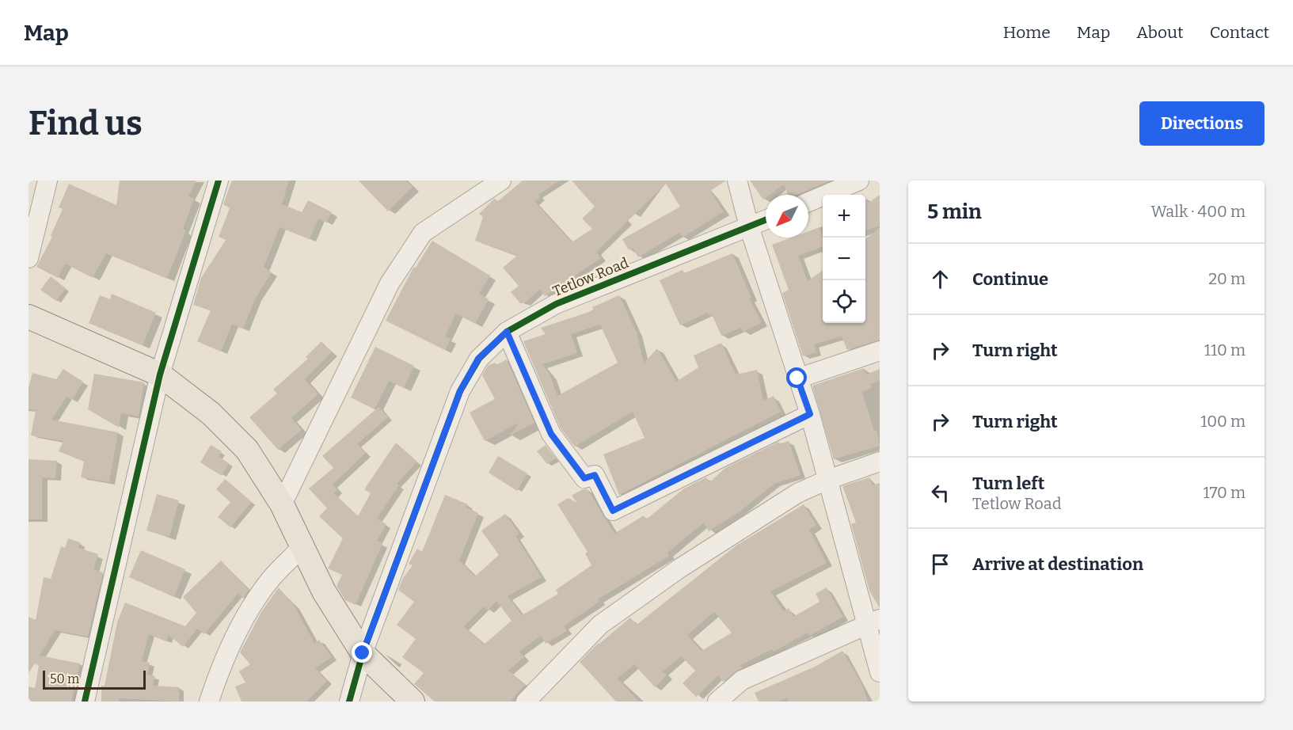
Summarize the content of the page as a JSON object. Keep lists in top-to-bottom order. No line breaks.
{"streets":{"street":["Tetlow Road"]},"scale_bar":"50 m","north":"bottom left","page":{"header":"Map","nav":["Home","Map","About","Contact"],"buttons":"Directions","title":"Find us","heading":["5 min","Walk · 400 m"],"map_buttons":["+","−"],"list":[["Continue","20 m"],["Turn right","110 m"],["Turn right","100 m"],["Turn left","Tetlow Road","170 m"],"Arrive at destination"],"scale":"50 m"}}
